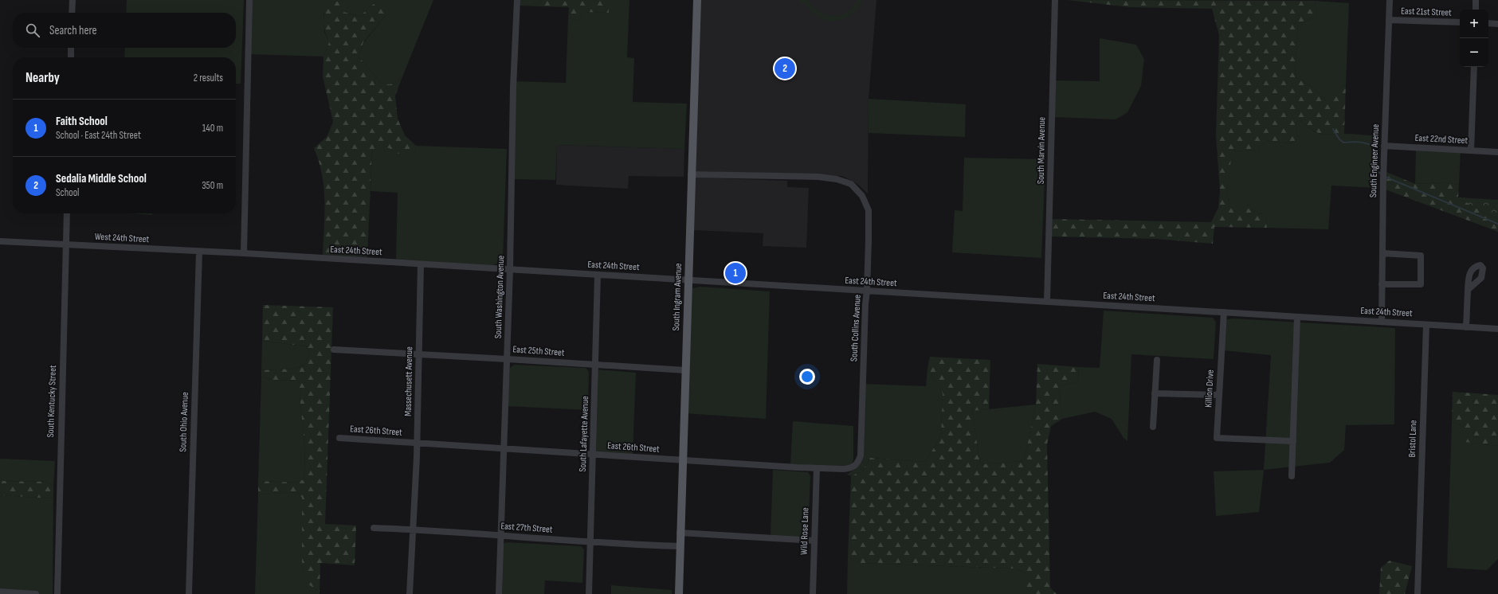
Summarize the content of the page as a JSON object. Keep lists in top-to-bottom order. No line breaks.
{"streets":{"main road":["South Ingram Avenue"],"street":["East 21st Street","East 22nd Street","South Marvin Avenue","South Engineer Avenue","West 24th Street","East 24th Street","South Washington Avenue","South Collins Avenue","East 25th Street","Massechusett Avenue","Killion Drive","South Kentucky Street","South Ohio Avenue","East 26th Street","South Lafayette Avenue","Bristol Lane","East 27th Street","Wild Rose Lane"]},"crossings":[["East 21st Street","South Engineer Avenue"],["East 22nd Street","South Engineer Avenue"],["South Marvin Avenue","East 24th Street"],["South Engineer Avenue","East 24th Street"],["West 24th Street","East 24th Street"],["West 24th Street","South Kentucky Street"],["West 24th Street","South Ohio Avenue"],["East 24th Street","South Washington Avenue"],["East 24th Street","South Ingram Avenue"],["East 24th Street","South Collins Avenue"],["East 24th Street","Massechusett Avenue"],["East 24th Street","Killion Drive"],["East 24th Street","South Lafayette Avenue"],["East 24th Street","Bristol Lane"],["South Washington Avenue","East 25th Street"],["South Washington Avenue","East 26th Street"],["South Washington Avenue","East 27th Street"],["South Ingram Avenue","South Collins Avenue"],["South Ingram Avenue","East 25th Street"],["South Ingram Avenue","East 26th Street"],["South Ingram Avenue","East 27th Street"],["South Collins Avenue","East 26th Street"],["East 25th Street","Massechusett Avenue"],["East 25th Street","South Lafayette Avenue"],["Massechusett Avenue","East 26th Street"],["Massechusett Avenue","East 27th Street"],["East 26th Street","South Lafayette Avenue"],["East 26th Street","Wild Rose Lane"],["South Lafayette Avenue","East 27th Street"]],"page":{"map_buttons":["+","−"],"search":"Search here","pins":["2","1"],"heading":["Nearby","2 results"],"list":[{"mark":"1","name":"Faith School","note":"School · East 24th Street","value":"140 m"},{"mark":"2","name":"Sedalia Middle School","note":"School","value":"350 m"}]}}
